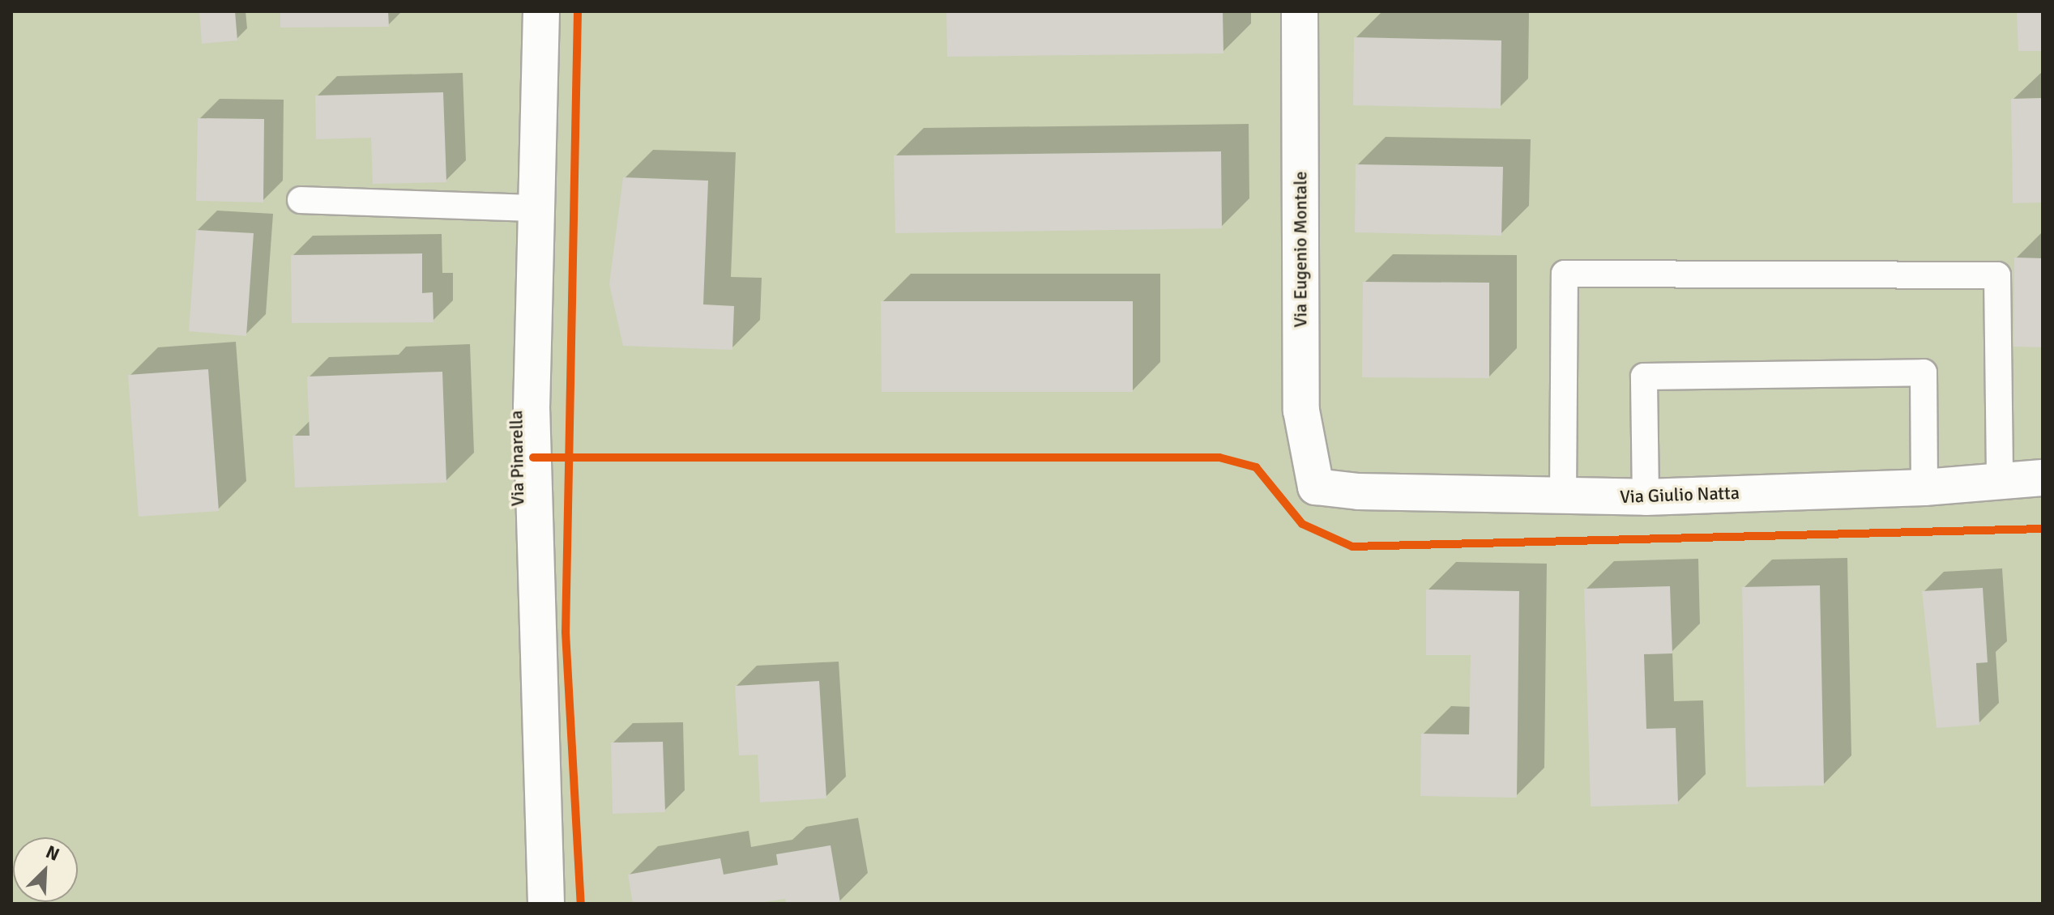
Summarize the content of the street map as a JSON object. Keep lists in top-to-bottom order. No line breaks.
{"streets":{"street":["Via Eugenio Montale","Via Pinarella","Via Giulio Natta"]},"crossings":[["Via Eugenio Montale","Via Giulio Natta"]],"north":"top right"}
